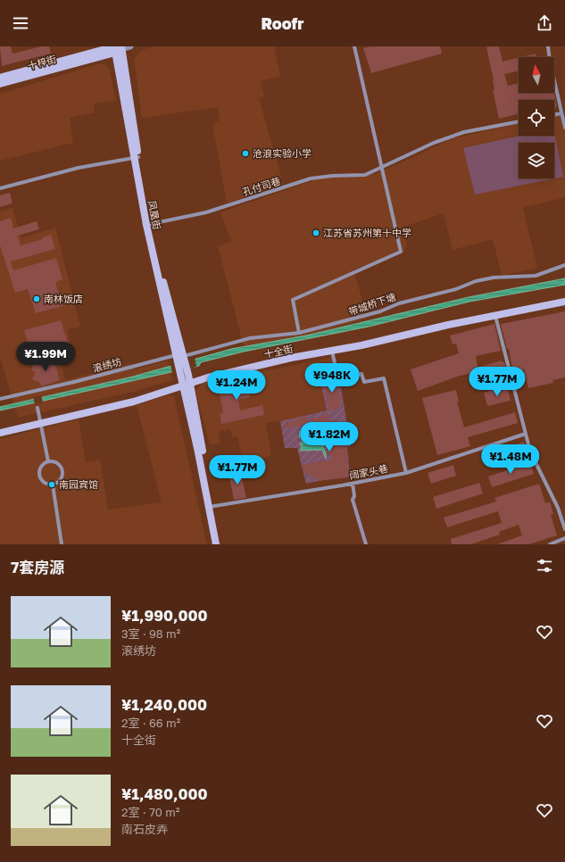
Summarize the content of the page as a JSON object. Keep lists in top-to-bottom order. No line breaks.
{"streets":{"main road":["十梓街","凤凰街","十全街"],"street":["孔付司巷","带城桥下塘","滚绣坊","阔家头巷"]},"crossings":[["十梓街","凤凰街"],["孔付司巷","凤凰街"],["凤凰街","带城桥下塘"],["凤凰街","十全街"],["凤凰街","滚绣坊"],["凤凰街","阔家头巷"]],"places":["沧浪实验小学","江苏省苏州第十中学","南林饭店","南园宾馆"],"north":"top","page":{"header":"Roofr","price":["¥1.99M","¥948K","¥1.77M","¥1.24M","¥1.82M","¥1.48M","¥1.77M"],"heading":"7套房源","list":[{"name":"¥1,990,000","note":"3室 · 98 m² · 滚绣坊"},{"name":"¥1,240,000","note":"2室 · 66 m² · 十全街"},{"name":"¥1,480,000","note":"2室 · 70 m² · 南石皮弄"}]}}
